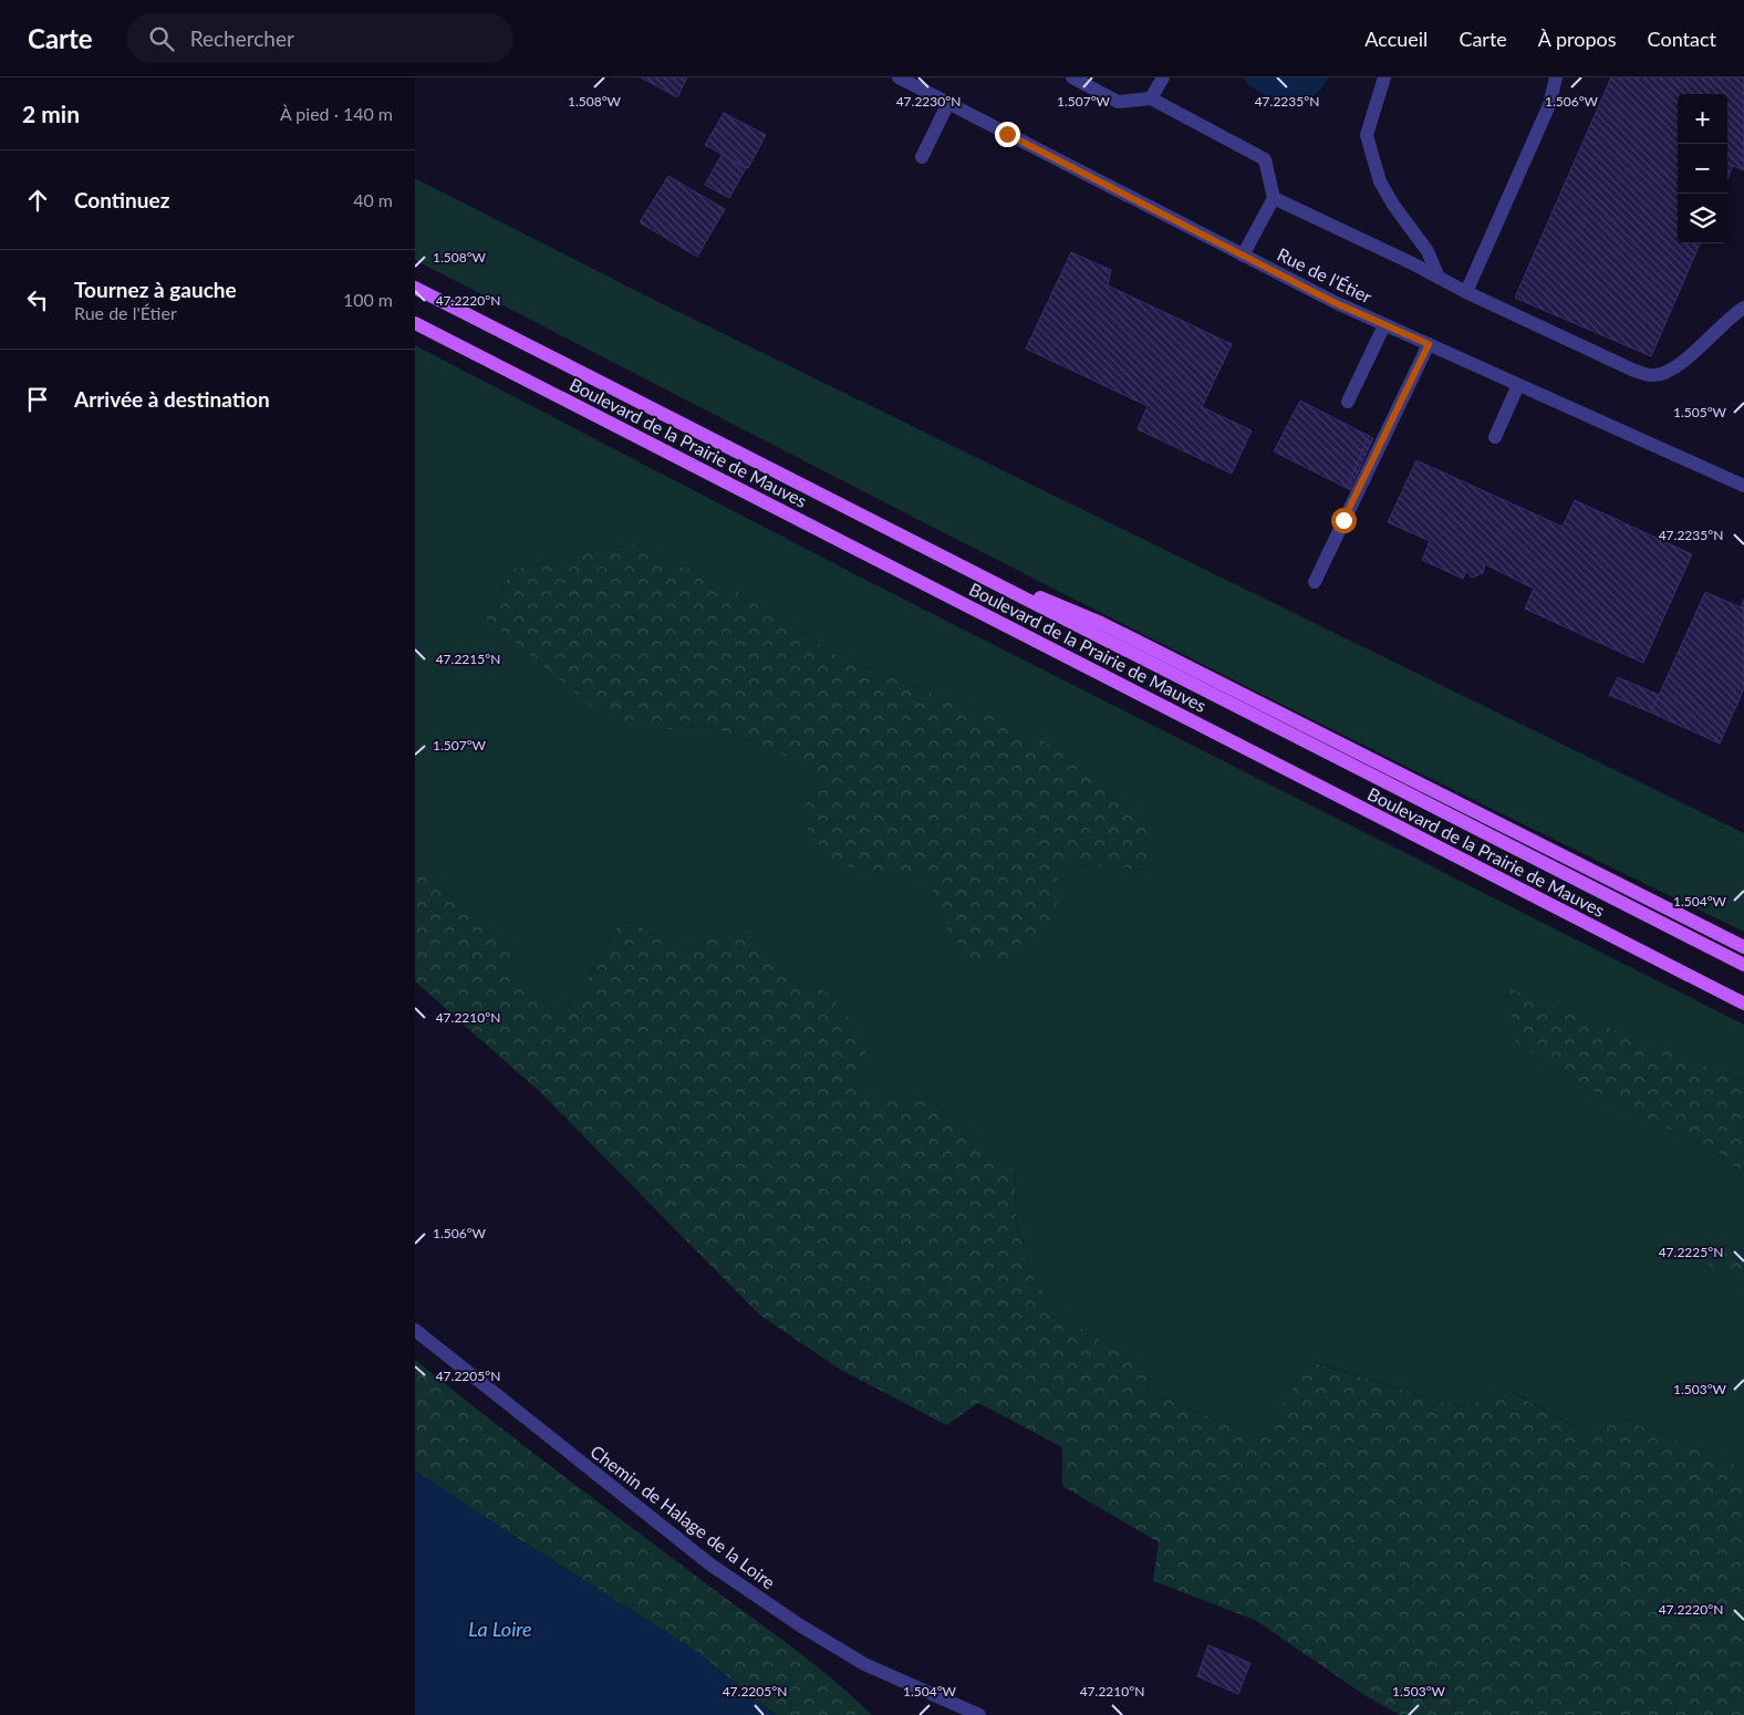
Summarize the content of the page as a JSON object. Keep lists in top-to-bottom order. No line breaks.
{"streets":{"main road":["Boulevard de la Prairie de Mauves"],"street":["Rue de l'Étier","Chemin de Halage de la Loire"]},"water":["La Loire"],"page":{"header":"Carte","search":"Rechercher","nav":["Accueil","Carte","À propos","Contact"],"heading":["2 min","À pied · 140 m"],"map_buttons":["+","−"],"list":[["Continuez","40 m"],["Tournez à gauche","Rue de l'Étier","100 m"],"Arrivée à destination"]},"coordinates":["1.508°W","47.2230°N","1.507°W","47.2235°N","1.506°W","47.2220°N","1.505°W","47.2215°N","1.504°W","47.2210°N","47.2225°N","47.2205°N","1.503°W"]}
